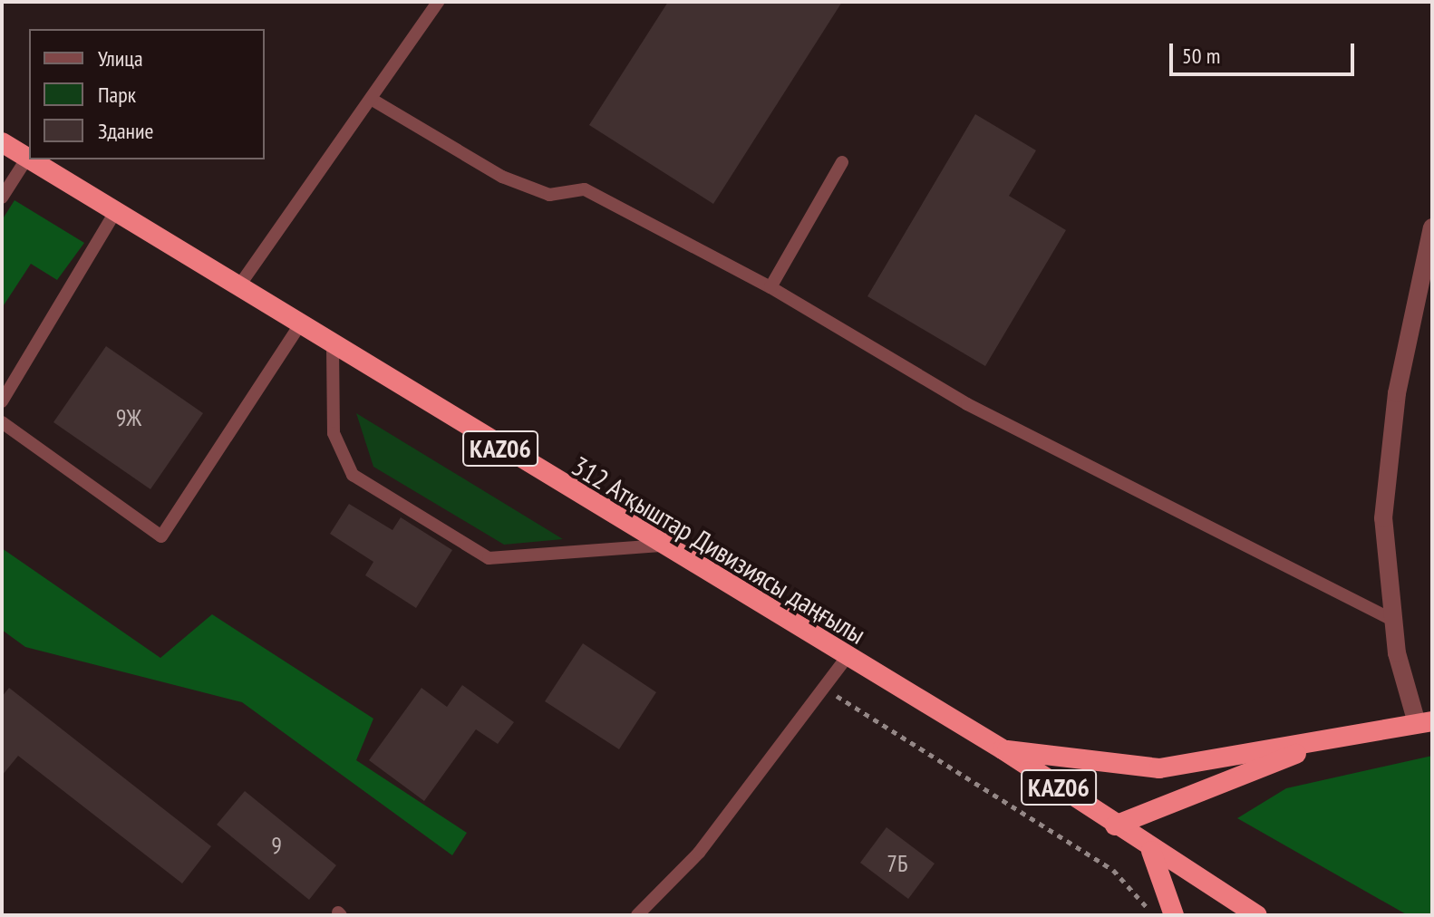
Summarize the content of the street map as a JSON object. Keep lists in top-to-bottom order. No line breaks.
{"streets":{"highway":["KАZ06","312 Атқыштар Дивизиясы даңғылы"]},"house_numbers":["9Ж","9","7Б"],"legend":["Улица","Парк","Здание"],"scale_bar":"50 m"}
